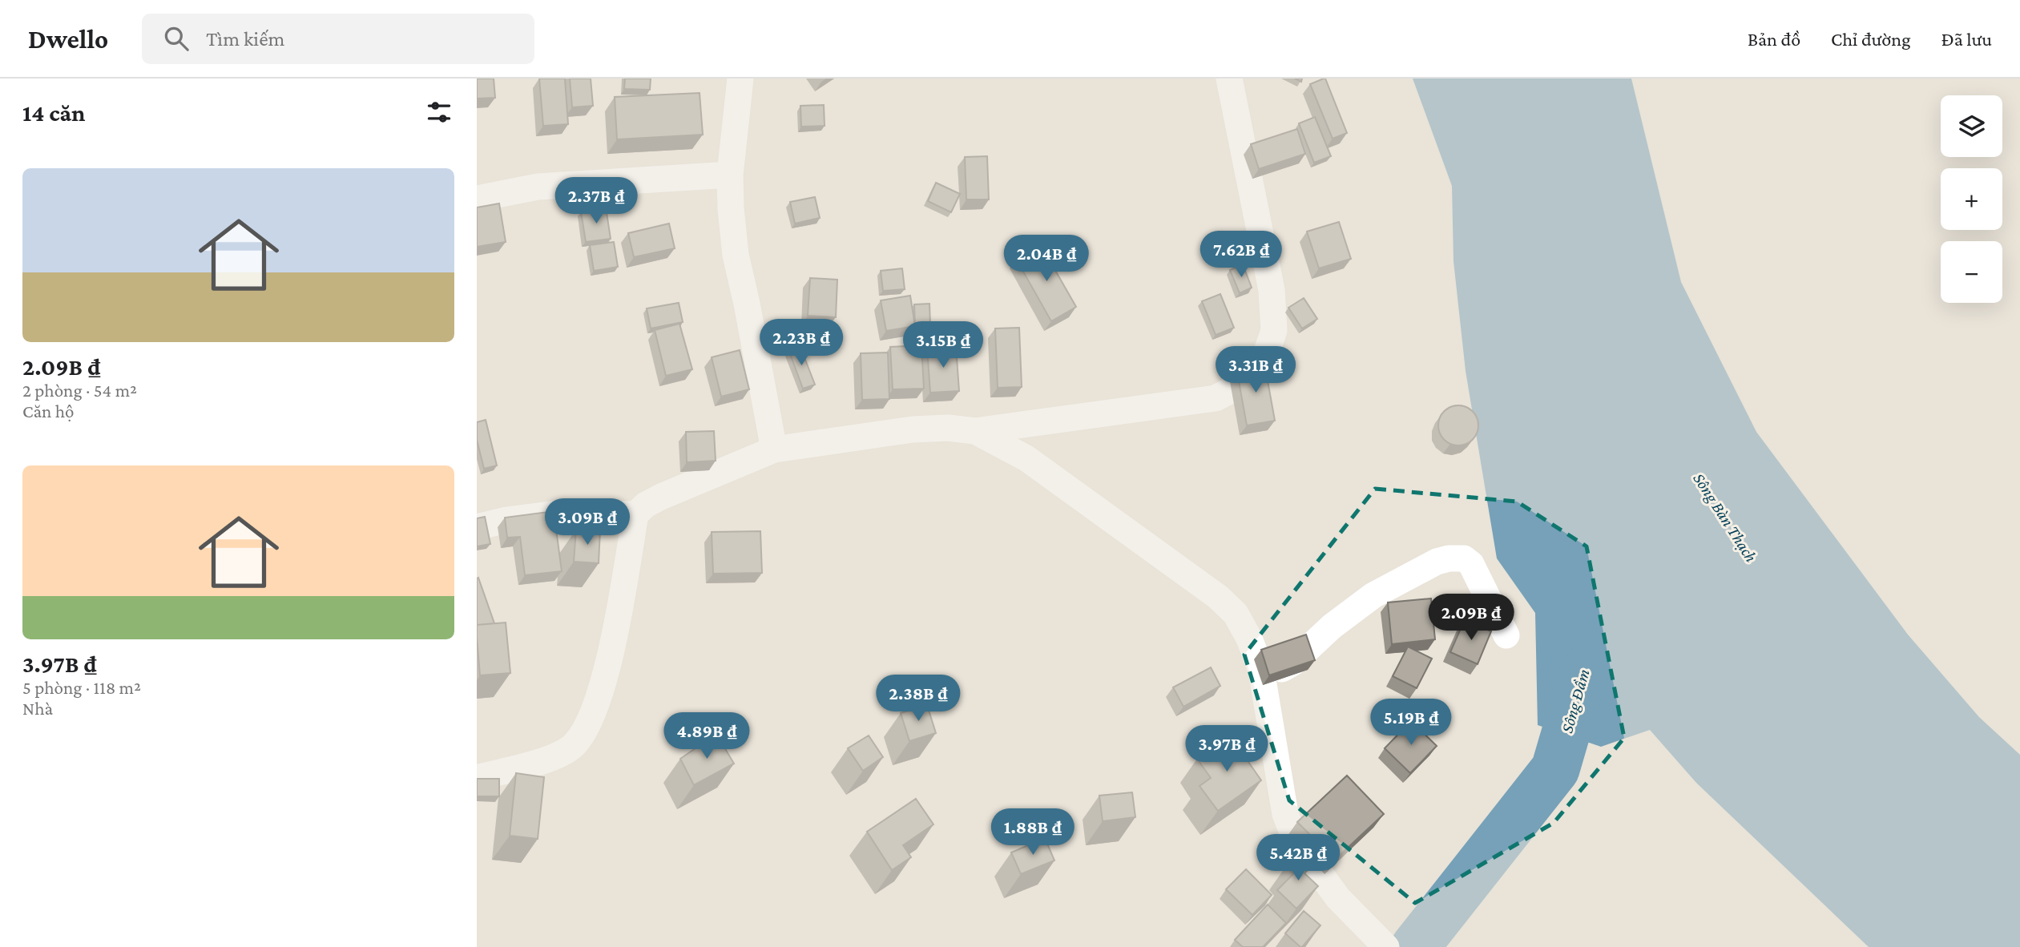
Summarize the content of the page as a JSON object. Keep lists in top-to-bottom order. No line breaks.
{"water":["Sông Bàn Thạch","Sông Đầm"],"page":{"header":"Dwello","search":"Tìm kiếm","nav":["Bản đồ","Chỉ đường","Đã lưu"],"heading":"14 căn","map_buttons":["+","−"],"list":[{"name":"2.09B ₫","note":"2 phòng · 54 m² · Căn hộ"},{"name":"3.97B ₫","note":"5 phòng · 118 m² · Nhà"}],"price":["2.37B ₫","7.62B ₫","2.04B ₫","2.23B ₫","3.15B ₫","3.31B ₫","3.09B ₫","2.09B ₫","2.38B ₫","5.19B ₫","4.89B ₫","3.97B ₫","1.88B ₫","5.42B ₫"]}}
